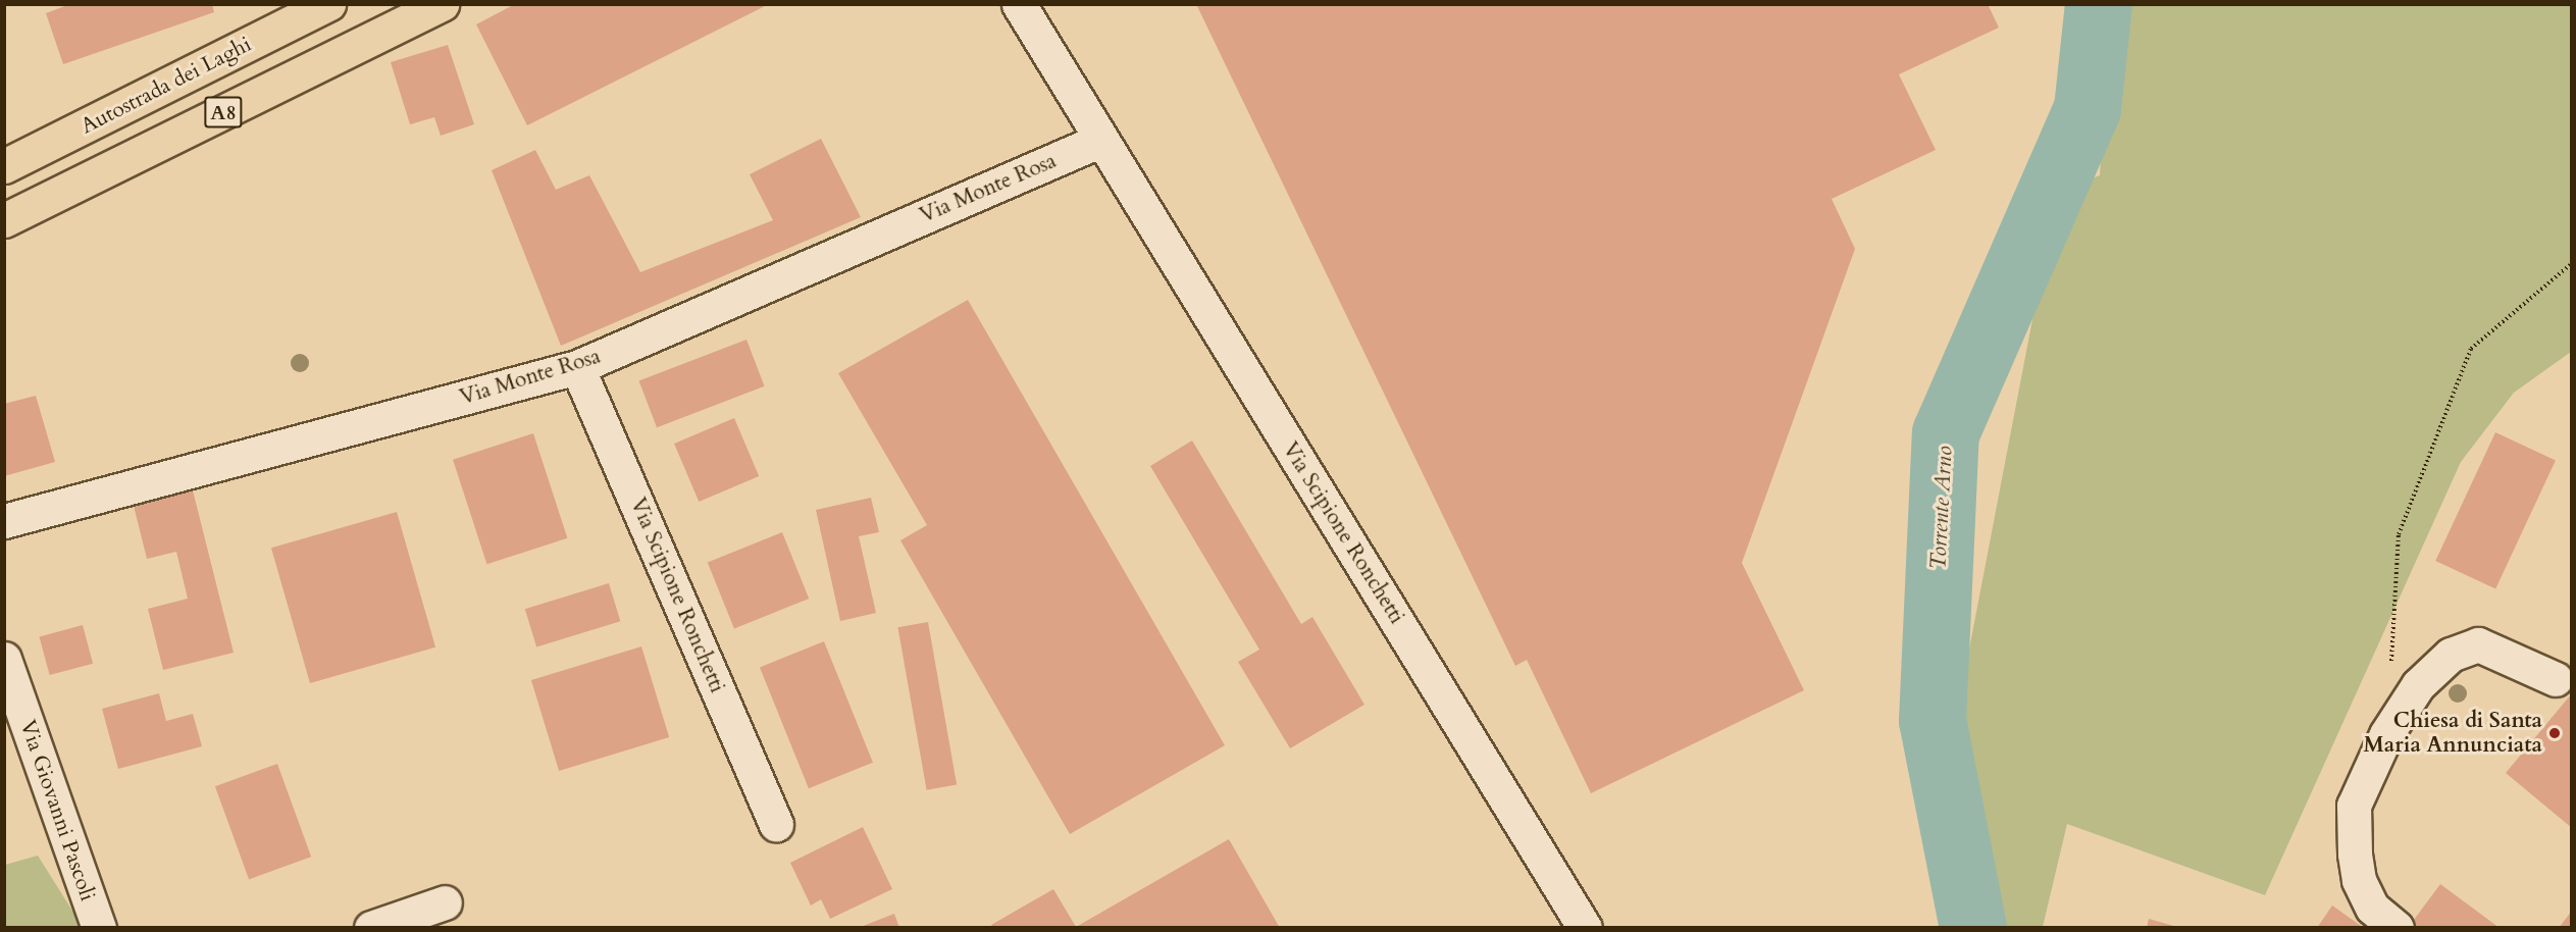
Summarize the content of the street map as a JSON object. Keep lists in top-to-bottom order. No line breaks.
{"streets":{"highway":["Autostrada dei Laghi","A8"],"street":["Via Monte Rosa","Via Scipione Ronchetti","Via Giovanni Pascoli"]},"crossings":[["Via Monte Rosa","Via Scipione Ronchetti"]],"water":["Torrente Arno"],"places":["Chiesa di Santa Maria Annunciata"]}
